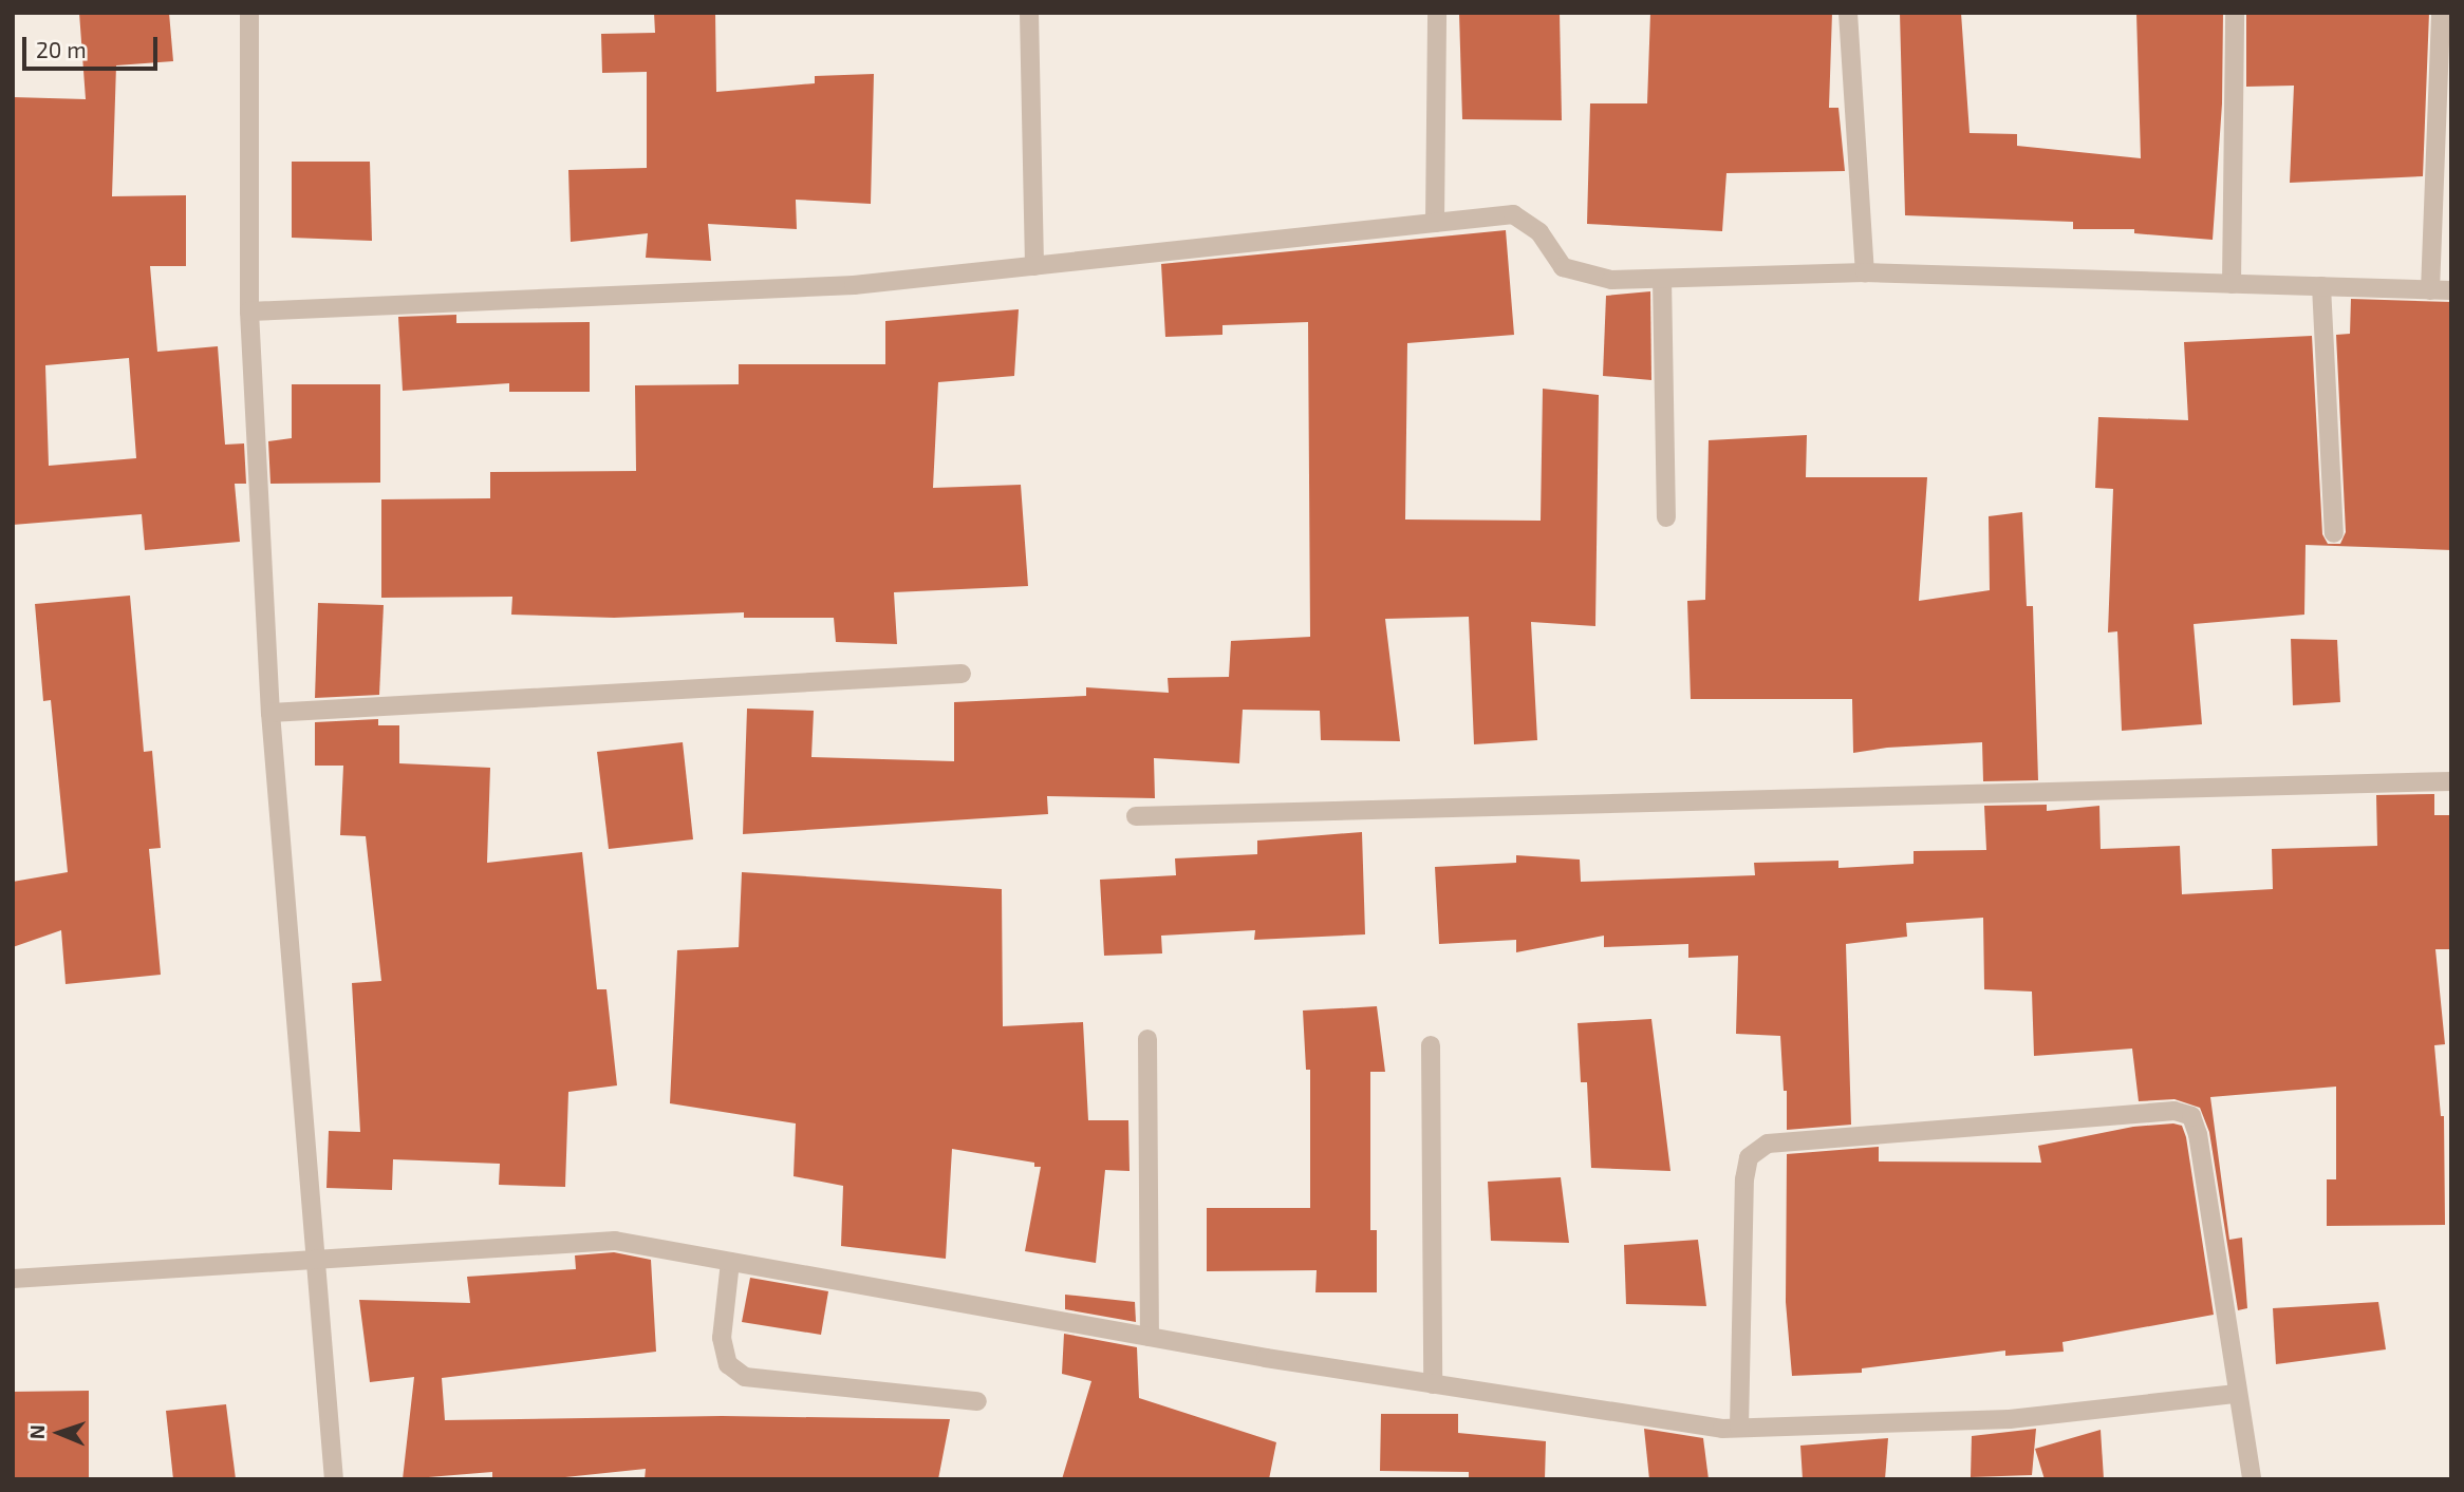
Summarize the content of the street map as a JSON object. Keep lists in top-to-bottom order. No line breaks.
{"scale_bar":"20 m","north":"left"}
